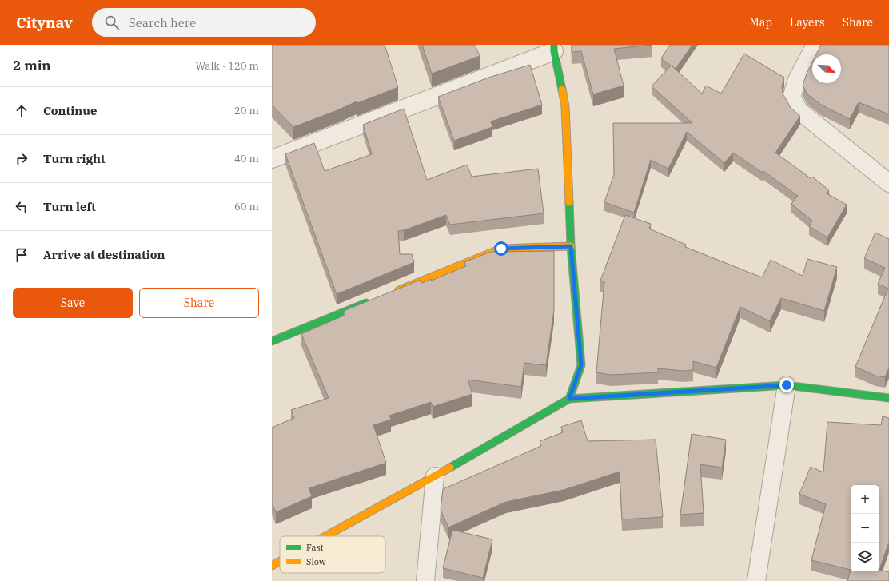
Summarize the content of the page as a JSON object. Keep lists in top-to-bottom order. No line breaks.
{"legend":["Fast","Slow"],"north":"bottom right","page":{"header":"Citynav","search":"Search here","nav":["Map","Layers","Share"],"heading":["2 min","Walk · 120 m"],"list":[["Continue","20 m"],["Turn right","40 m"],["Turn left","60 m"],"Arrive at destination"],"buttons":["Save","Share"],"map_buttons":["+","−"]}}
